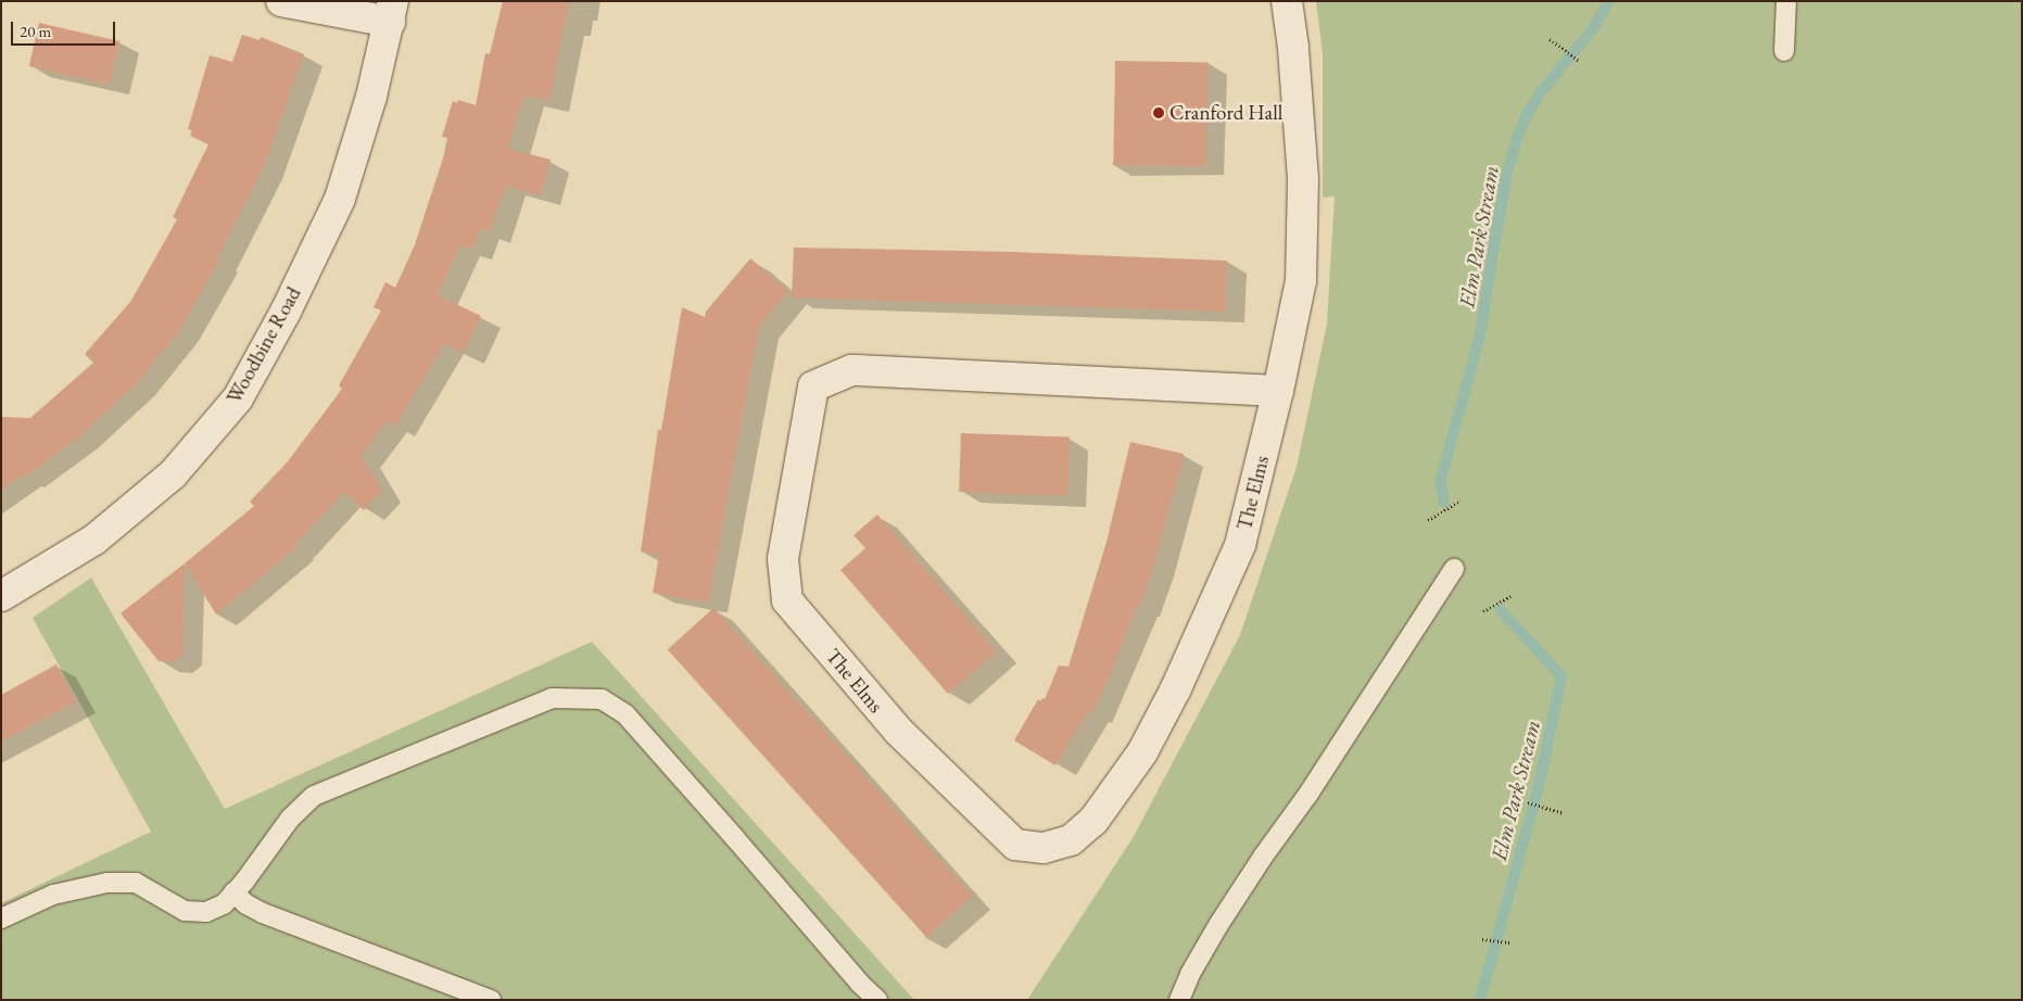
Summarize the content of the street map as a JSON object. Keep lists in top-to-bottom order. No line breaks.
{"streets":{"street":["Woodbine Road","The Elms"]},"water":["Elm Park Stream"],"places":["Cranford Hall"],"scale_bar":"20 m"}
